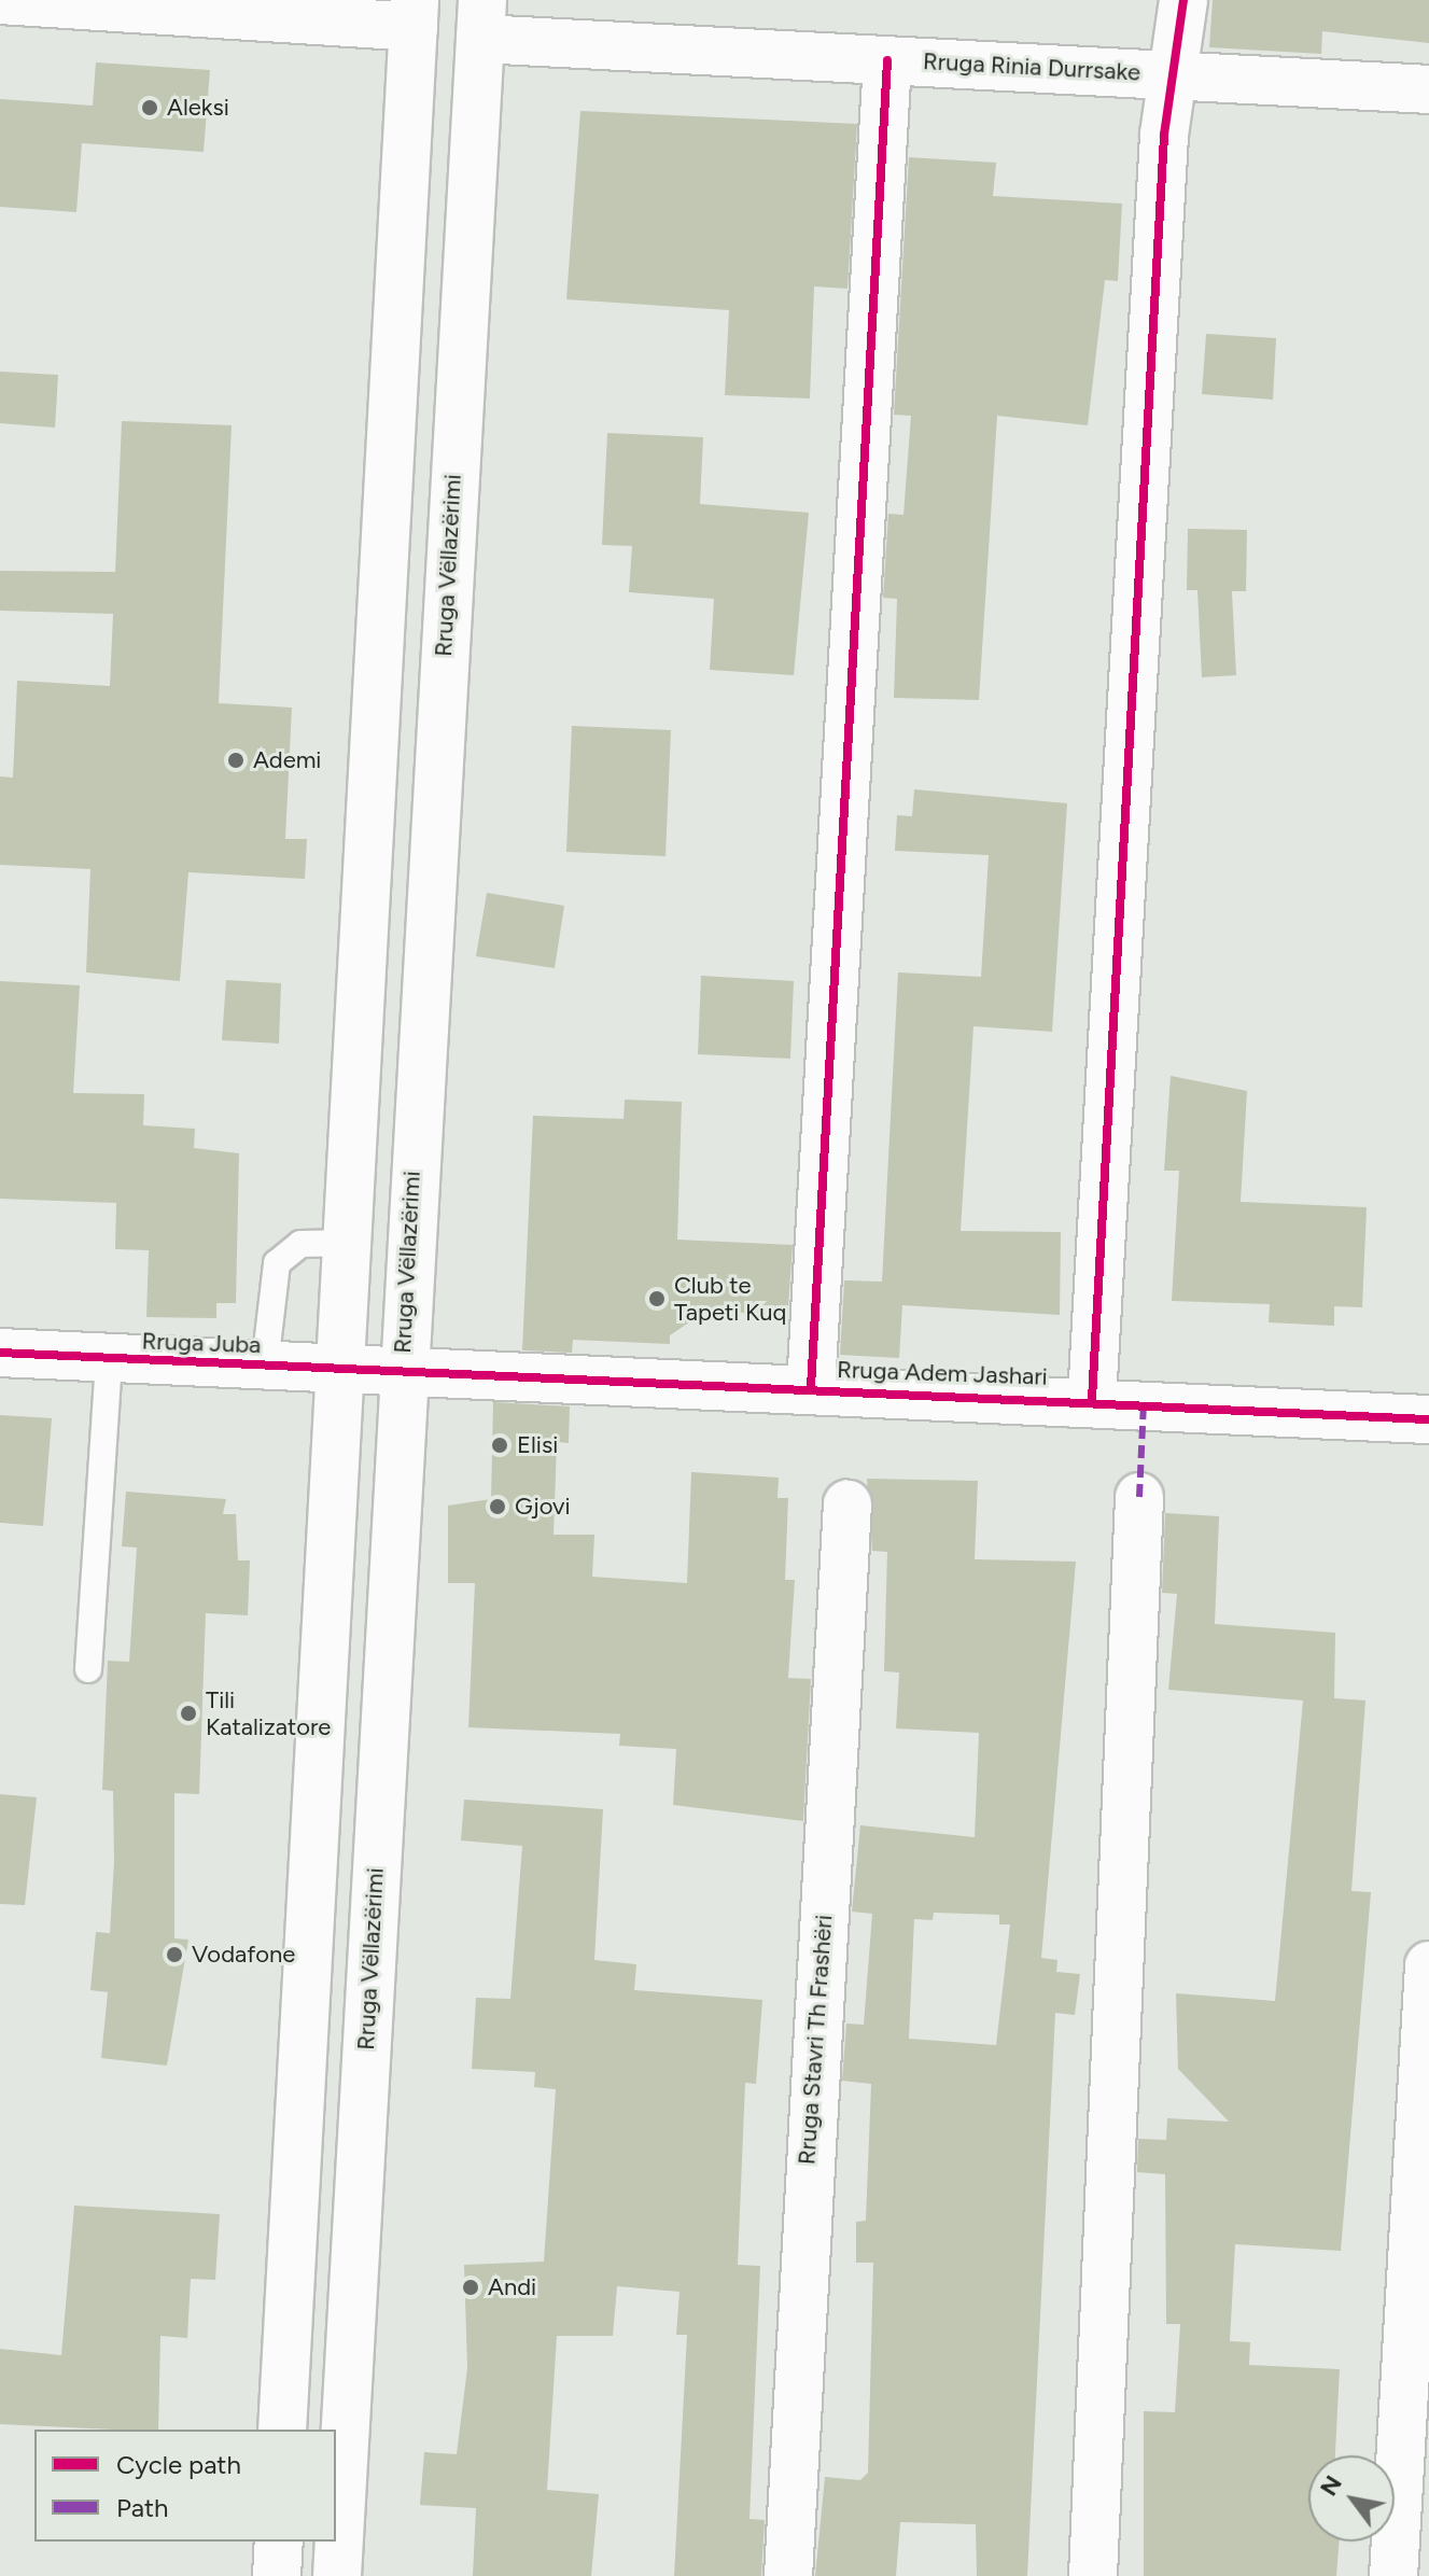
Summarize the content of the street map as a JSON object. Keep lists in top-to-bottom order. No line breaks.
{"streets":{"street":["Rruga Rinia Durrsake","Rruga Vëllazërimi","Rruga Juba","Rruga Adem Jashari","Rruga Stavri Th Frashëri"]},"crossings":[["Rruga Rinia Durrsake","Rruga Vëllazërimi"],["Rruga Vëllazërimi","Rruga Juba"],["Rruga Vëllazërimi","Rruga Adem Jashari"],["Rruga Juba","Rruga Adem Jashari"]],"places":["Aleksi","Ademi","Club te Tapeti Kuq","Elisi","Gjovi","Tili Katalizatore","Vodafone","Andi"],"legend":["Cycle path","Path"],"north":"top left"}
